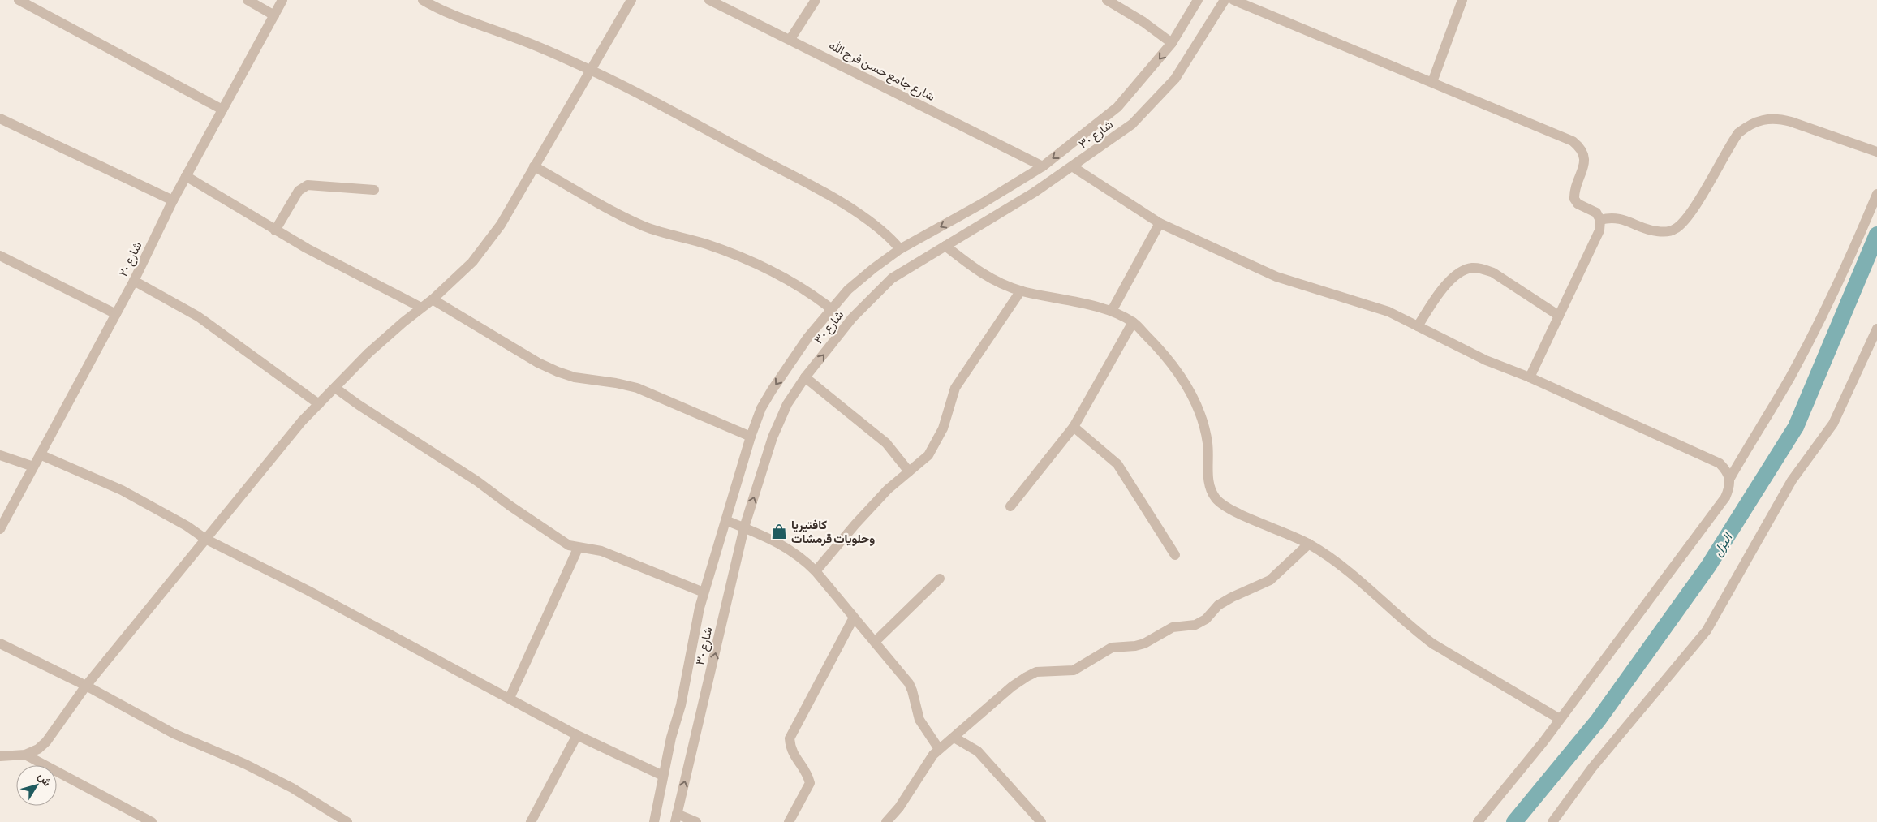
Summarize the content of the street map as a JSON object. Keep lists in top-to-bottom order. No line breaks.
{"streets":{"street":["شارع جامع حسن فرج الله","شارع ٣٠","شارع ٢٠"]},"crossings":[["شارع جامع حسن فرج الله","شارع ٣٠"]],"water":["البزل"],"places":{"shop":["كافتيريا وحلويات قرمشات"]},"north":"top right"}
